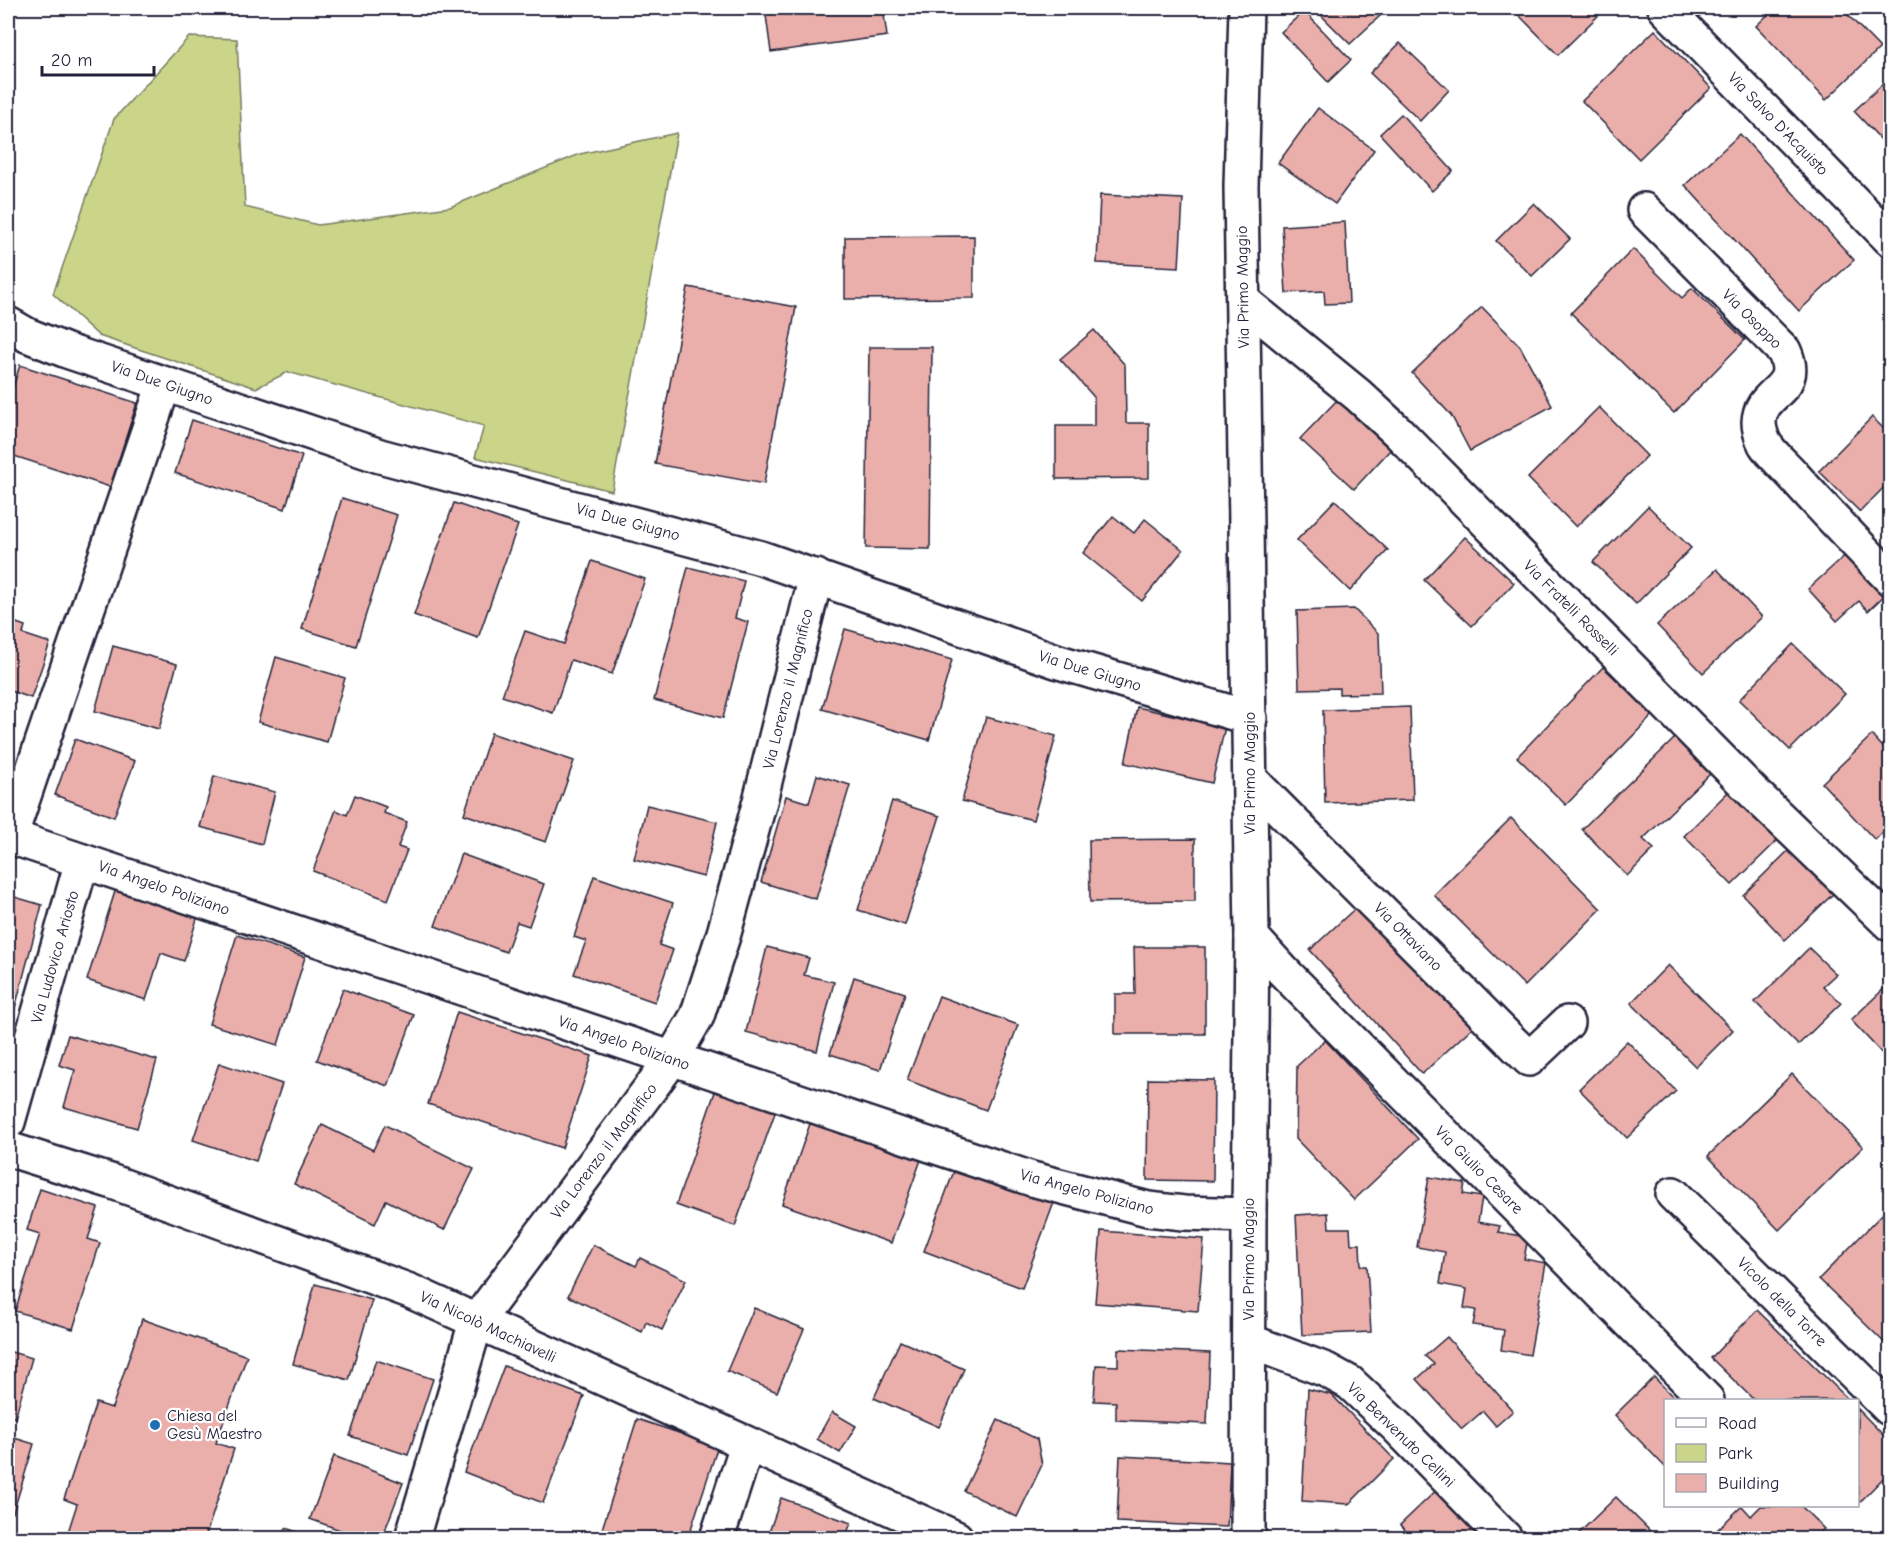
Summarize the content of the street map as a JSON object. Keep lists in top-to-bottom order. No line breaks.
{"streets":{"street":["Via Salvo D'Acquisto","Via Primo Maggio","Via Osoppo","Via Due Giugno","Via Fratelli Rosselli","Via Lorenzo il Magnifico","Via Angelo Poliziano","Via Ottaviano","Via Ludovico Ariosto","Via Giulio Cesare","Vicolo della Torre","Via Nicolò Machiavelli","Via Benvenuto Cellini"]},"crossings":[["Via Primo Maggio","Via Due Giugno"],["Via Primo Maggio","Via Fratelli Rosselli"],["Via Primo Maggio","Via Angelo Poliziano"],["Via Primo Maggio","Via Ottaviano"],["Via Primo Maggio","Via Giulio Cesare"],["Via Primo Maggio","Via Benvenuto Cellini"],["Via Due Giugno","Via Lorenzo il Magnifico"],["Via Lorenzo il Magnifico","Via Angelo Poliziano"],["Via Lorenzo il Magnifico","Via Nicolò Machiavelli"],["Via Angelo Poliziano","Via Ludovico Ariosto"]],"places":["Chiesa del Gesù Maestro"],"legend":["Road","Park","Building"],"scale_bar":"20 m"}
